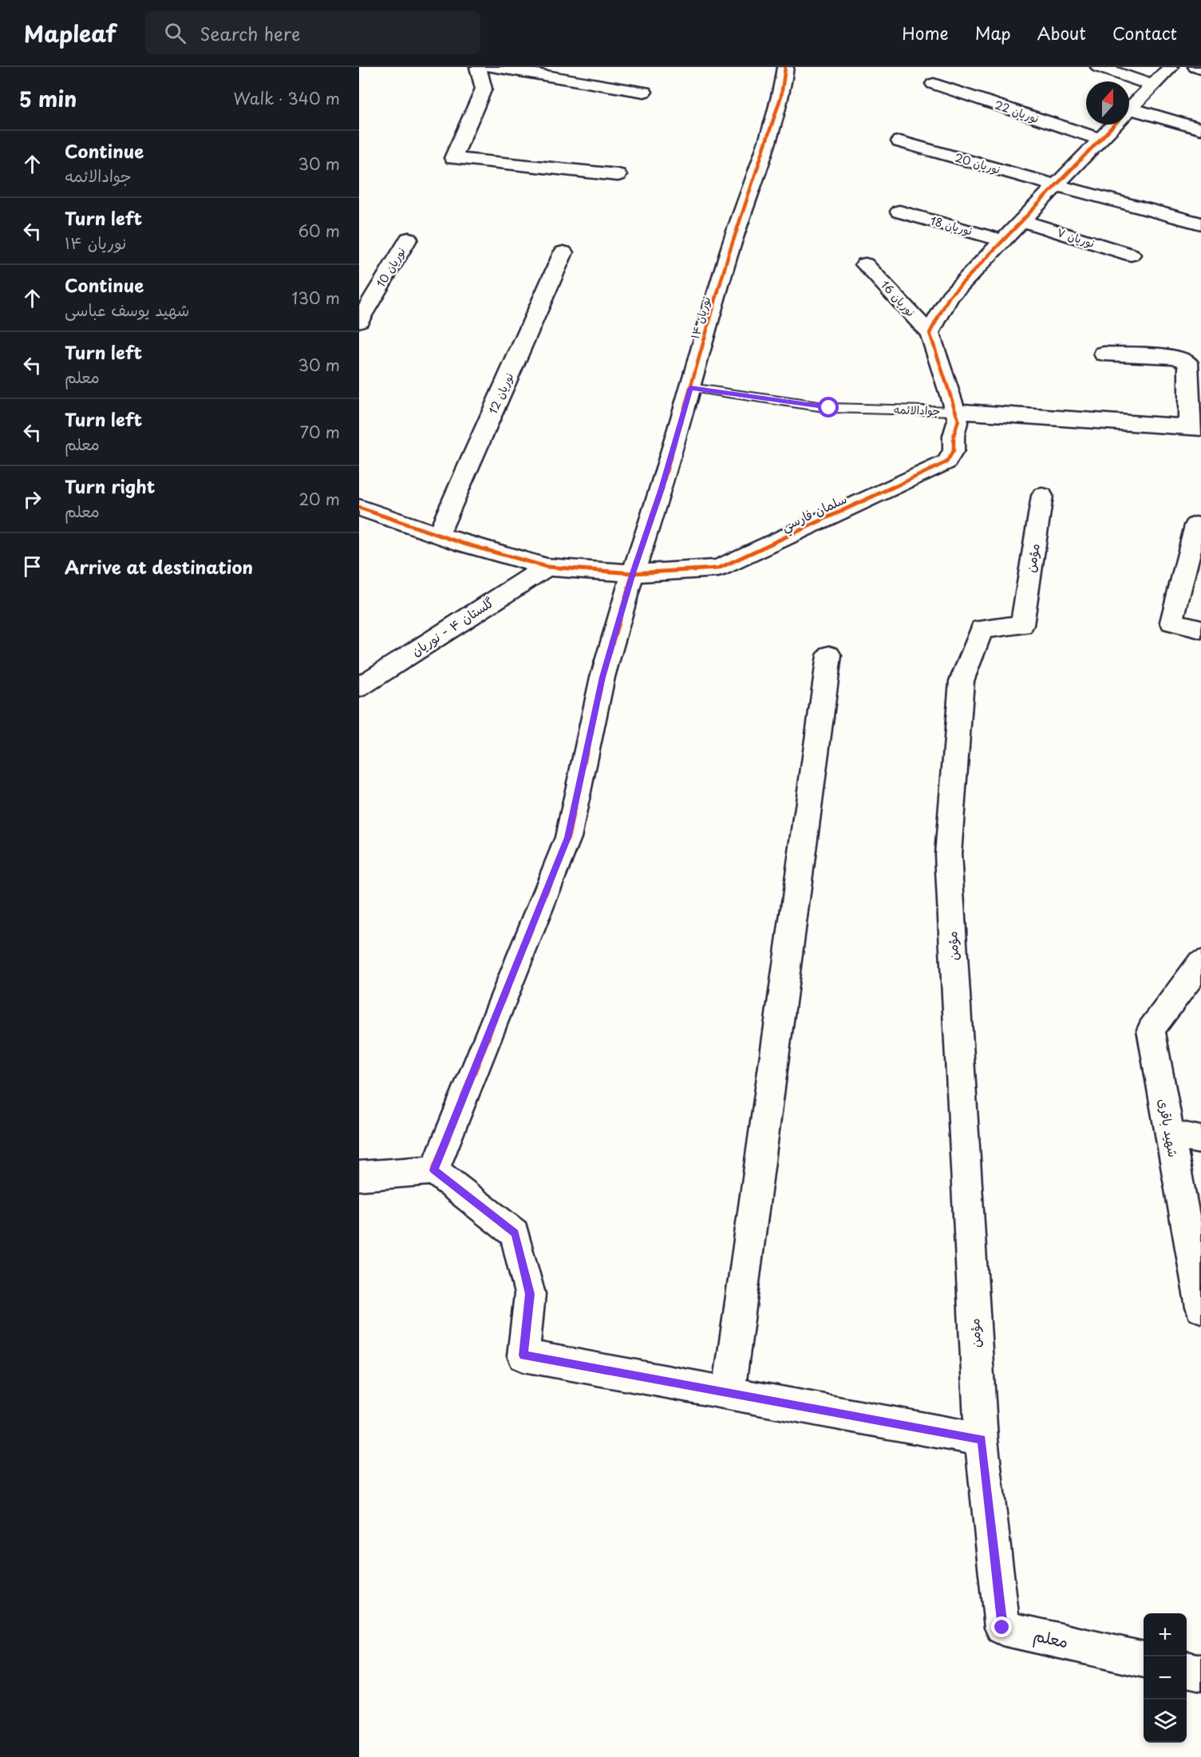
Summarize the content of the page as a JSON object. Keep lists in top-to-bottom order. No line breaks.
{"streets":{"street":["نوریان 22","نوریان 20","نوریان 18","نوریان ۷","نوریان 10","نوریان 16","نوریان ۱۴","نوریان 12","جوادالائمه","سلمان فارسي","مؤمن","گلستان ۴ - نوریان","شهید باقری","معلم"]},"crossings":[["نوریان 16","سلمان فارسي"],["نوریان ۱۴","جوادالائمه"],["نوریان ۱۴","سلمان فارسي"],["نوریان 12","سلمان فارسي"],["جوادالائمه","سلمان فارسي"],["سلمان فارسي","گلستان ۴ - نوریان"],["مؤمن","معلم"]],"north":"top","page":{"header":"Mapleaf","search":"Search here","nav":["Home","Map","About","Contact"],"heading":["5 min","Walk · 340 m"],"list":[["Continue","جوادالائمه","30 m"],["Turn left","نوریان ۱۴","60 m"],["Continue","شهید یوسف عباسی","130 m"],["Turn left","معلم","30 m"],["Turn left","معلم","70 m"],["Turn right","معلم","20 m"],"Arrive at destination"],"map_buttons":["+","−"]}}
